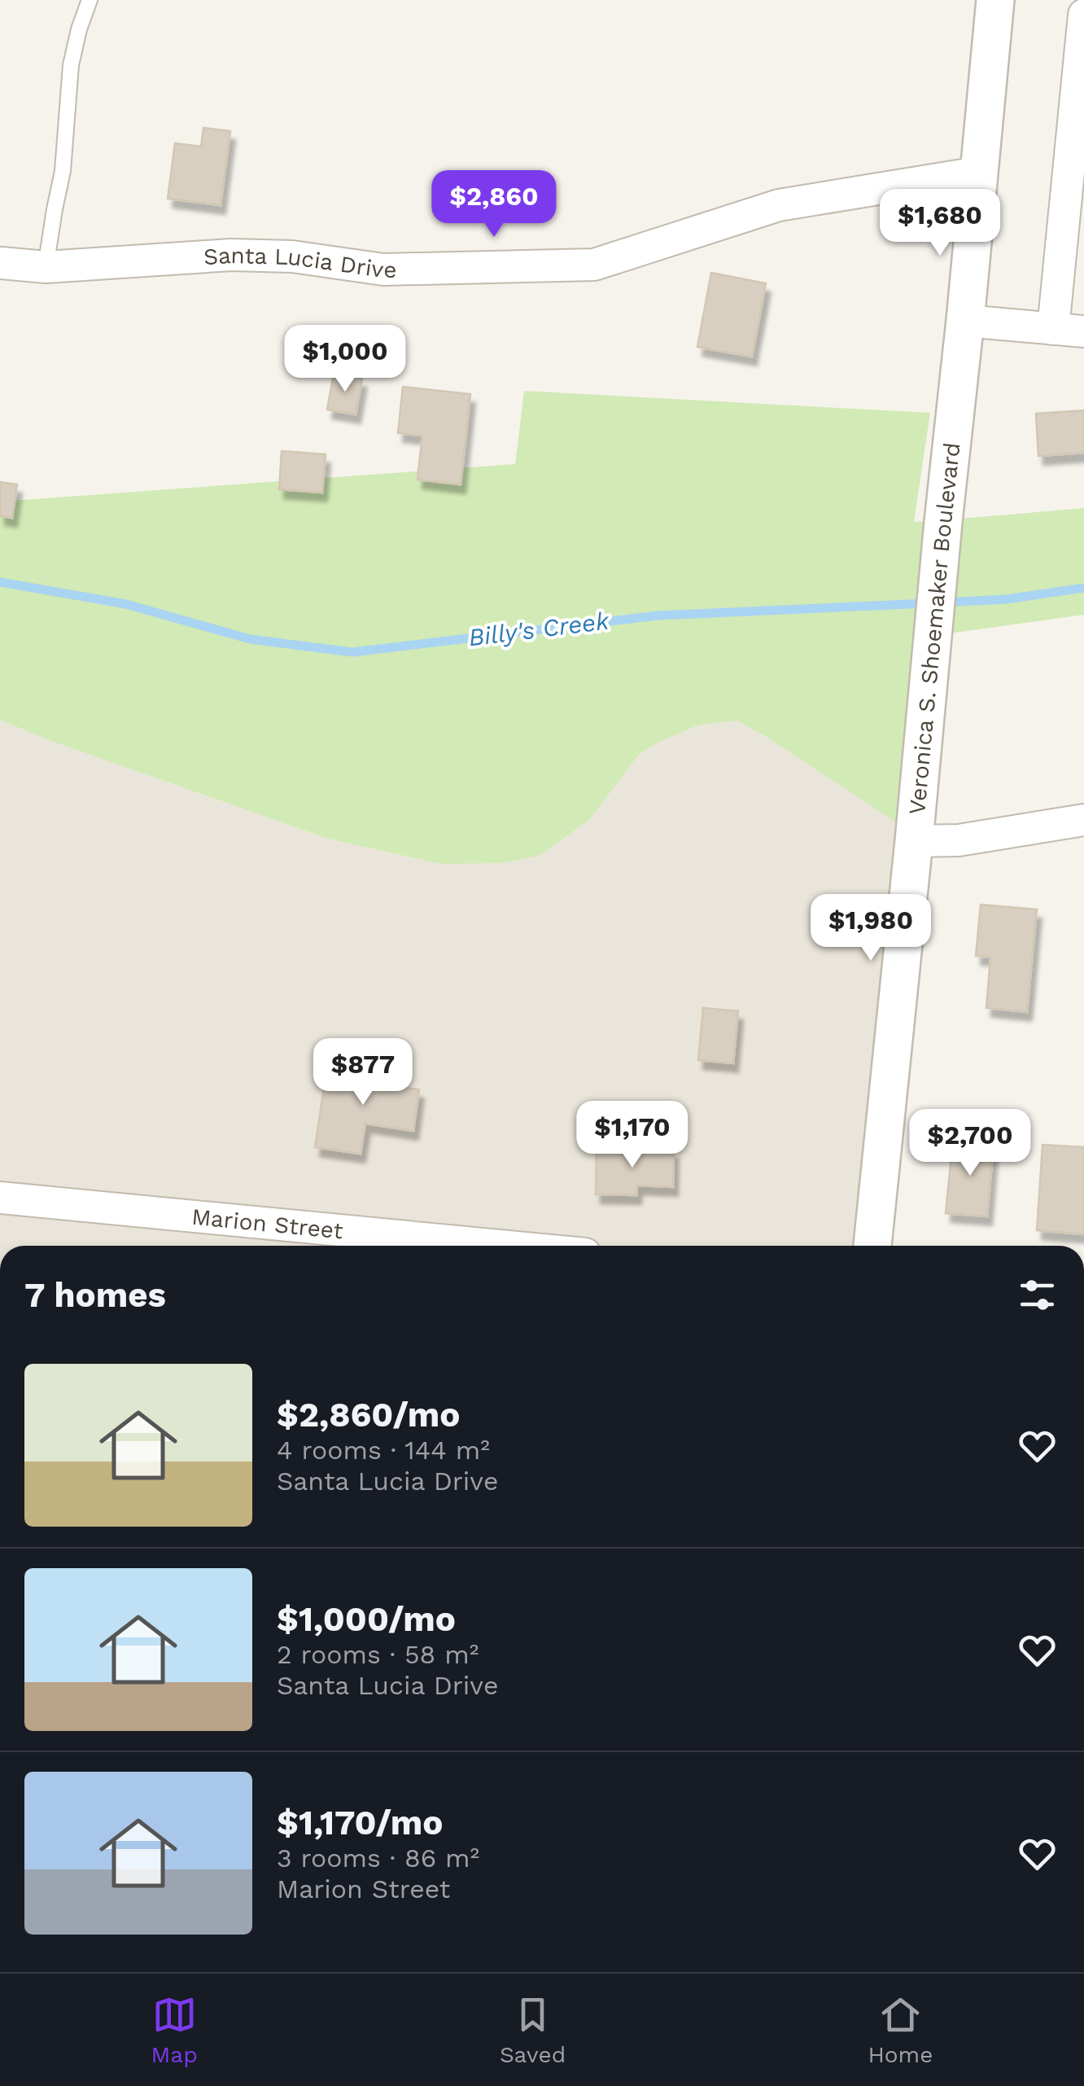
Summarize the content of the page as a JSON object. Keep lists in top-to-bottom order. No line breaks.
{"streets":{"street":["Santa Lucia Drive","Veronica S. Shoemaker Boulevard","Marion Street"]},"crossings":[["Santa Lucia Drive","Veronica S. Shoemaker Boulevard"]],"water":["Billy's Creek"],"page":{"price":["$2,860","$1,680","$1,000","$1,980","$877","$1,170","$2,700"],"heading":"7 homes","list":[{"name":"$2,860/mo","note":"4 rooms · 144 m² · Santa Lucia Drive"},{"name":"$1,000/mo","note":"2 rooms · 58 m² · Santa Lucia Drive"},{"name":"$1,170/mo","note":"3 rooms · 86 m² · Marion Street"}],"tabs":["Map","Saved","Home"]}}
